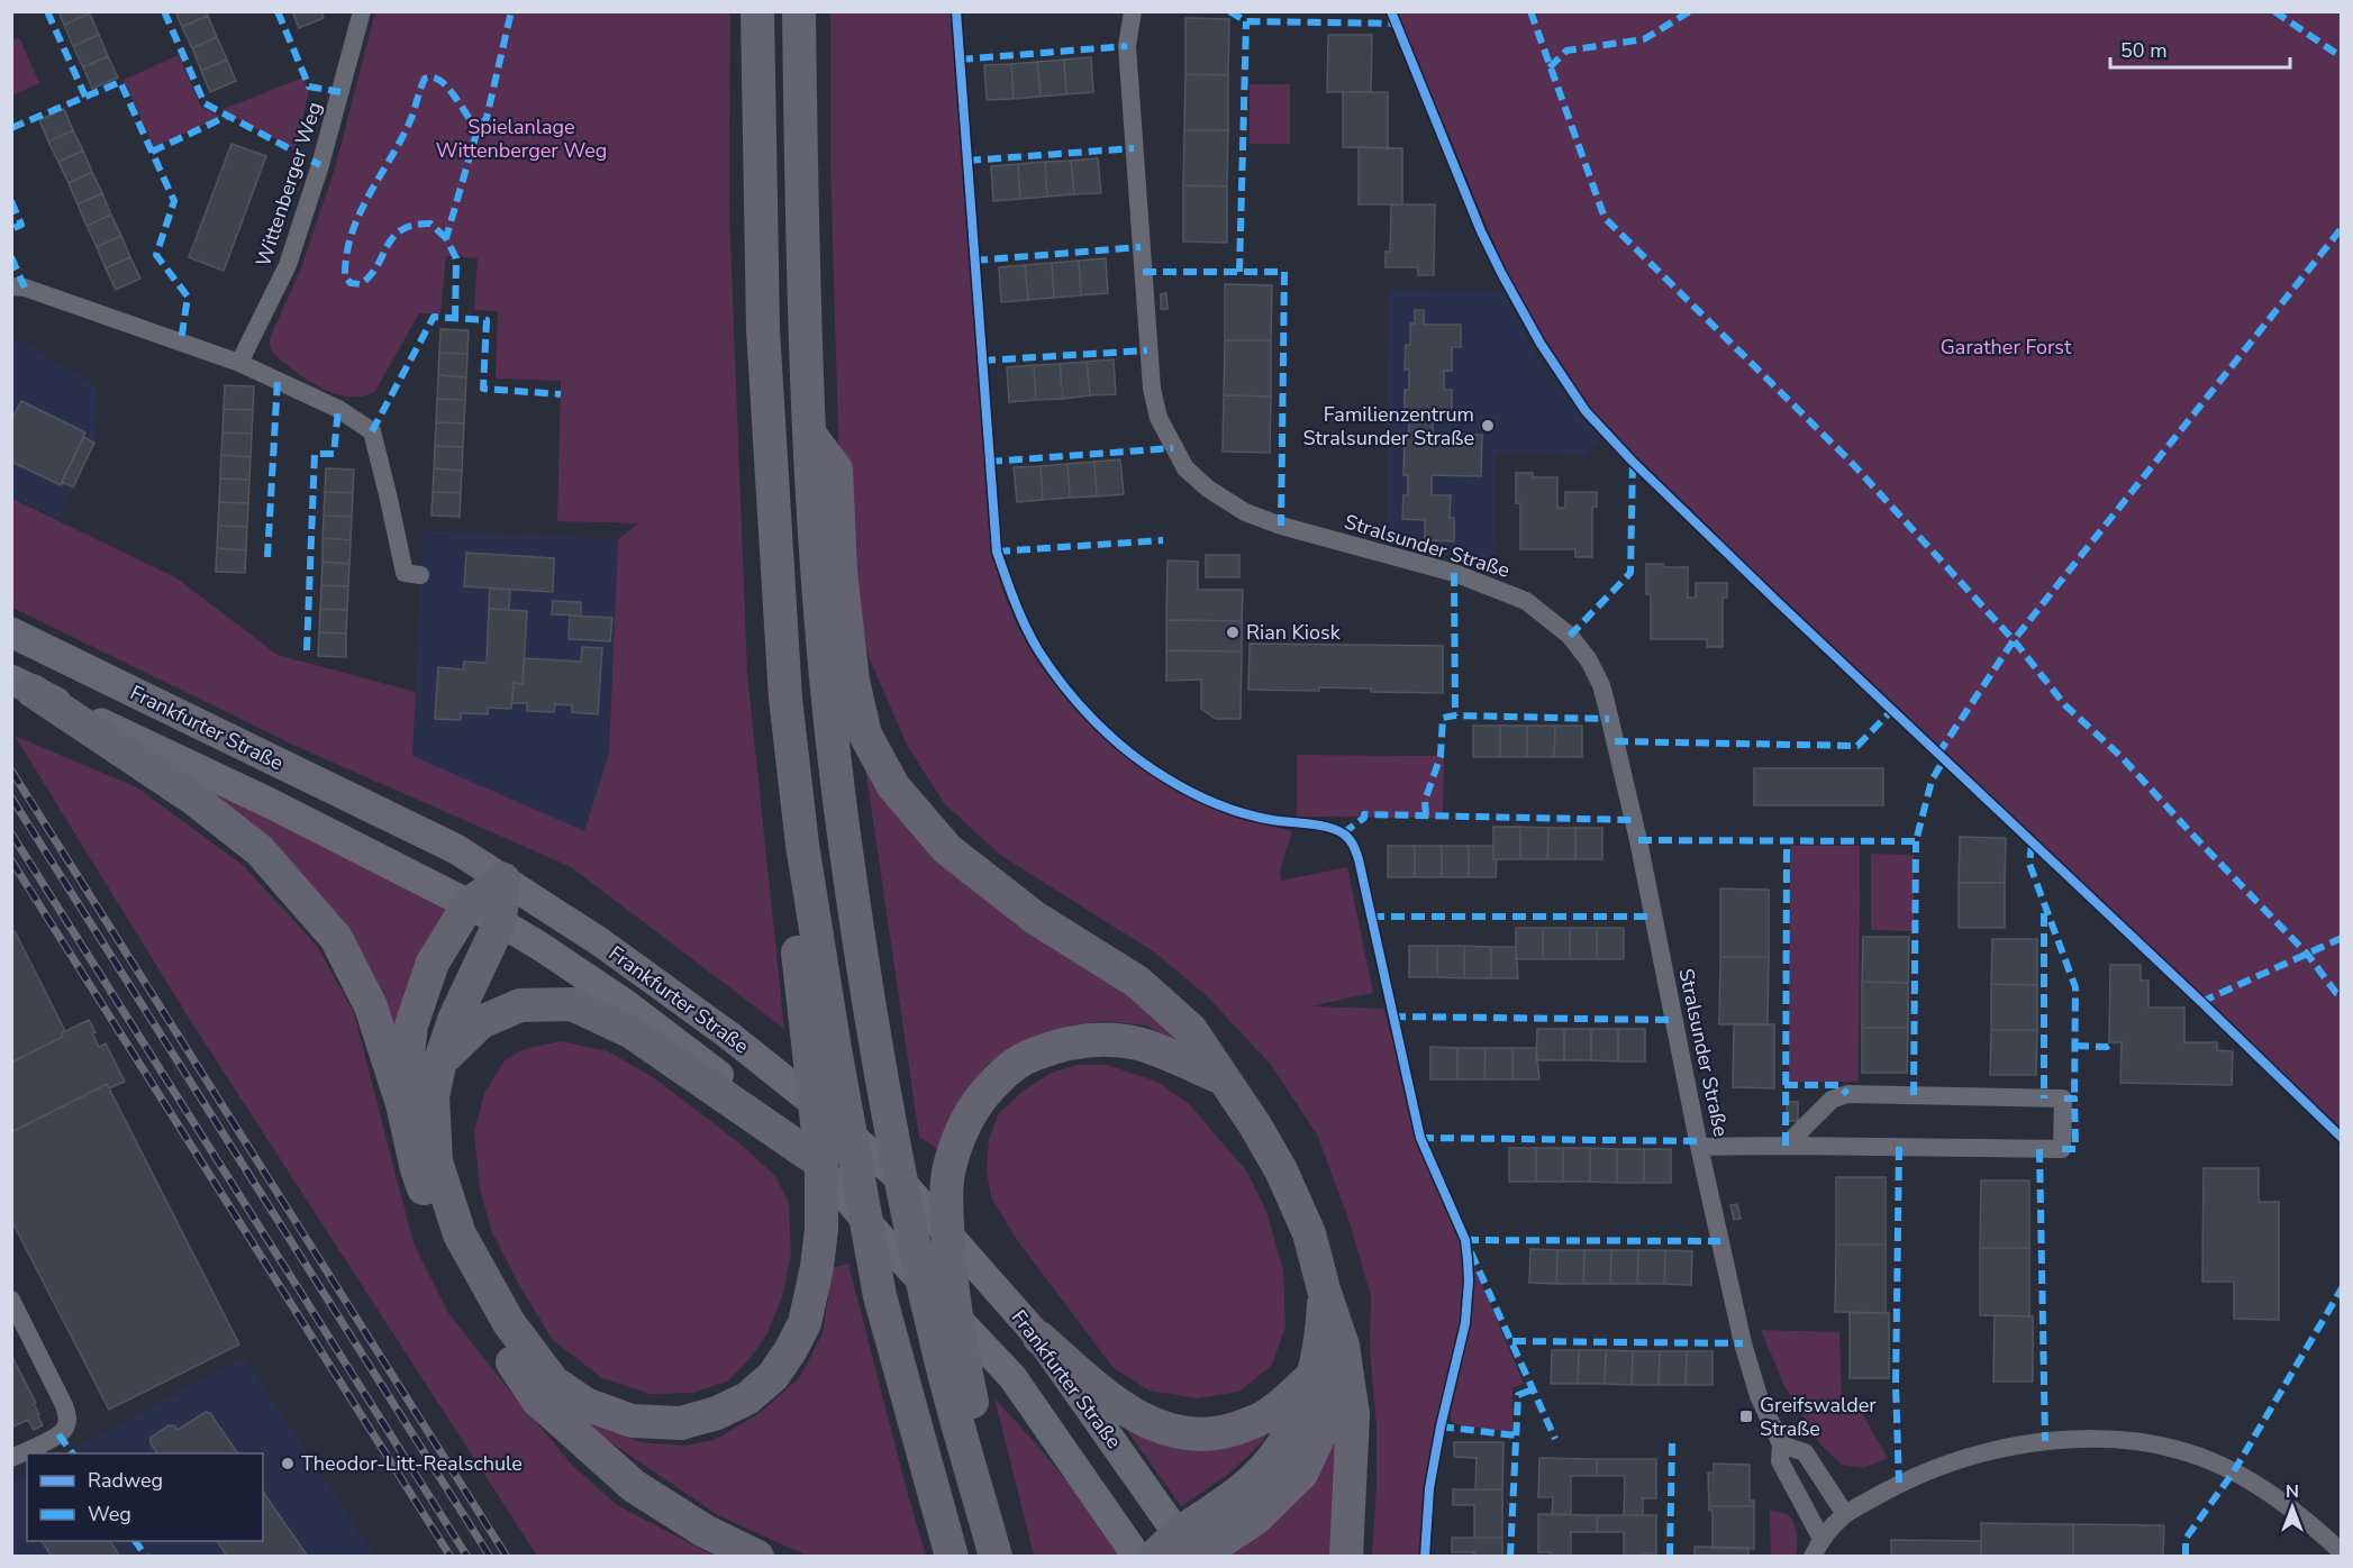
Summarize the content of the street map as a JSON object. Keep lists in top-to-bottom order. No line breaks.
{"streets":{"highway":["Frankfurter Straße"],"street":["Wittenberger Weg","Stralsunder Straße"]},"parks":["Spielanlage Wittenberger Weg","Garather Forst"],"places":{"other":["Familienzentrum Stralsunder Straße","Rian Kiosk","Theodor-Litt-Realschule"],"transit":["Greifswalder Straße"]},"legend":["Radweg","Weg"],"scale_bar":"50 m","north":"top"}
